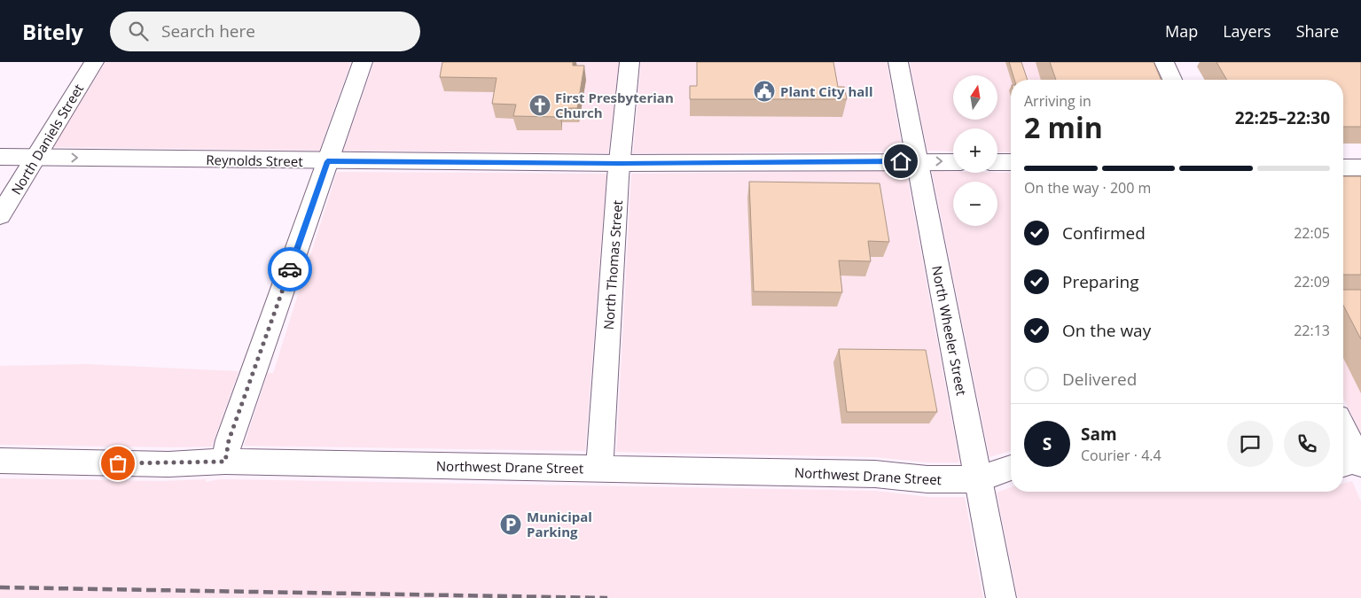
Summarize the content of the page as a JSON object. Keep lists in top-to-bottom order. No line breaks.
{"streets":{"street":["North Daniels Street","Reynolds Street","North Thomas Street","North Wheeler Street","Northwest Drane Street"]},"crossings":[["North Daniels Street","Reynolds Street"],["Reynolds Street","North Thomas Street"],["Reynolds Street","North Wheeler Street"],["North Thomas Street","Northwest Drane Street"],["North Wheeler Street","Northwest Drane Street"]],"places":{"public building":["Plant City hall"],"church":["First Presbyterian Church"],"parking":["Municipal Parking"]},"north":"top","page":{"header":"Bitely","search":"Search here","nav":["Map","Layers","Share"],"map_buttons":["+","−"],"heading":["2 min","Arriving in","22:25–22:30"],"panel":["Sam","Courier · 4.4"],"bar":"On the way · 200 m","list":[["Confirmed","22:05"],["Preparing","22:09"],["On the way","22:13"],"Delivered"],"round":"S"}}
